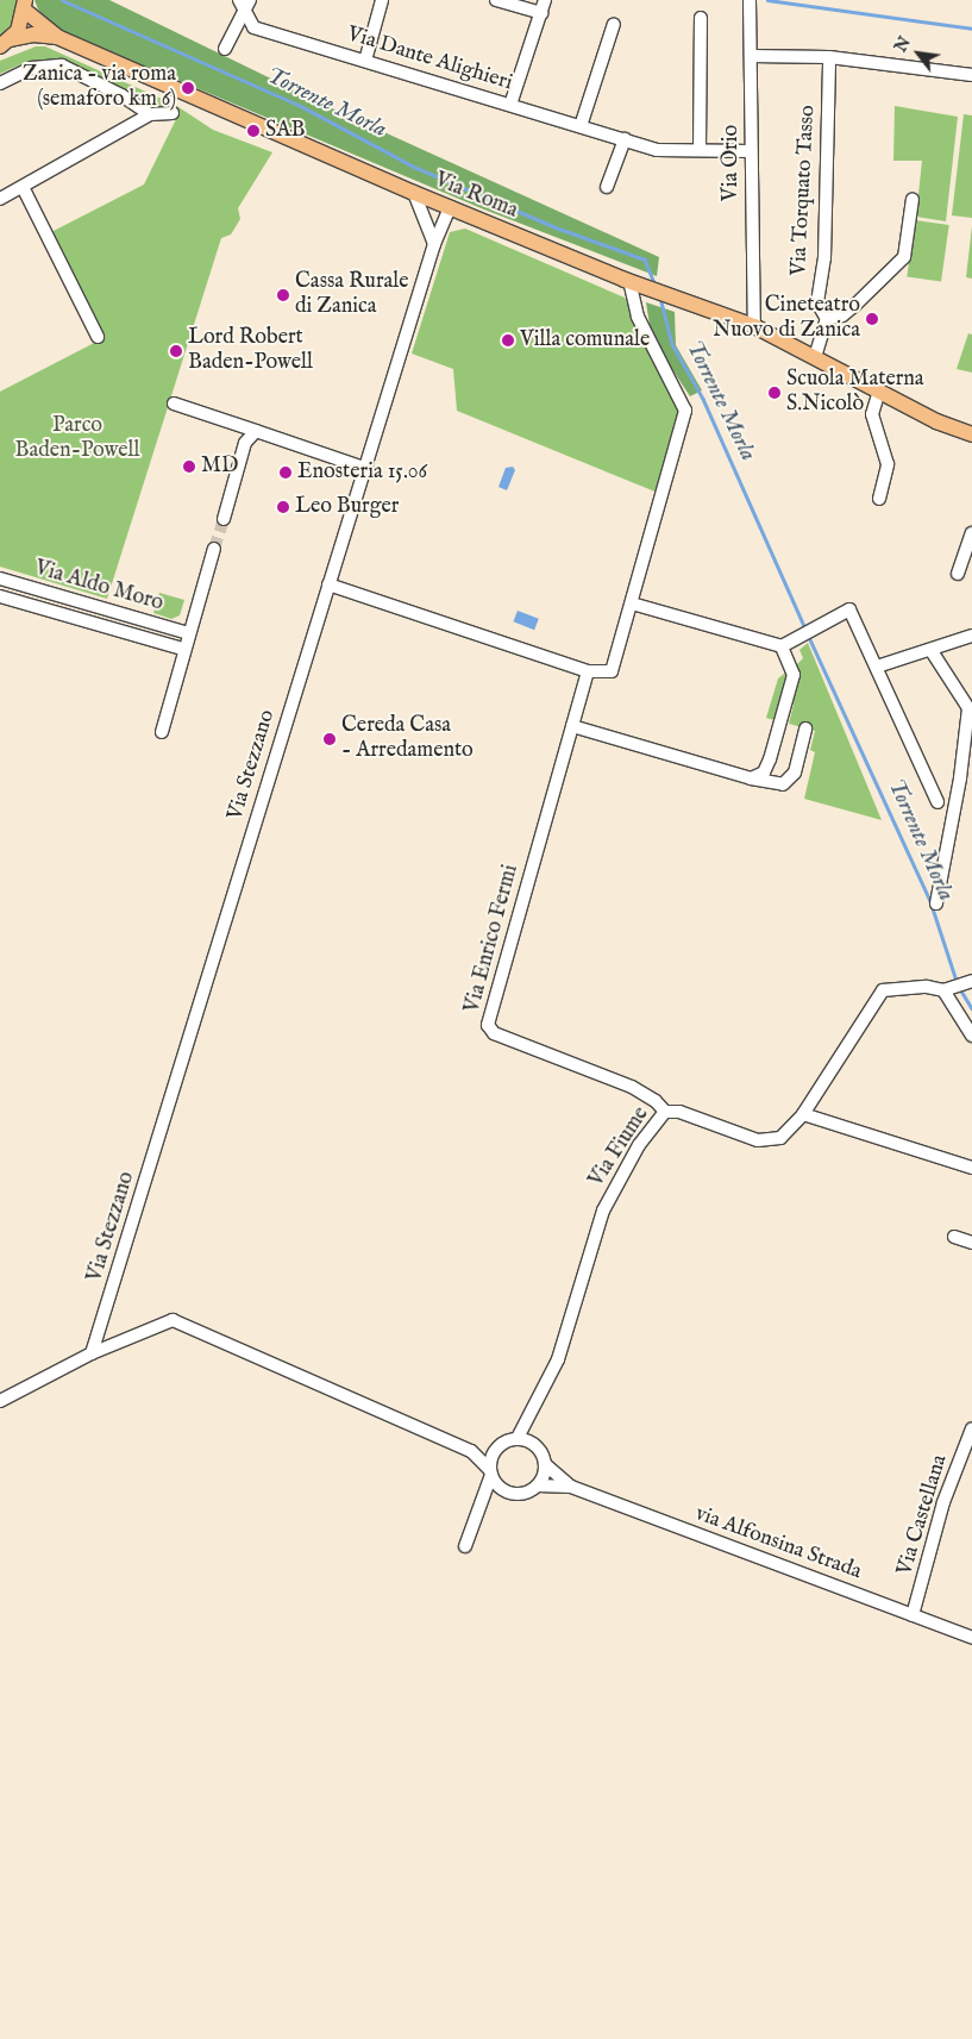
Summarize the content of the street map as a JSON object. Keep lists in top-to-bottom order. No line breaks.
{"streets":{"main road":["Via Roma"],"street":["Via Dante Alighieri","Via Orio","Via Torquato Tasso","Via Aldo Moro","Via Stezzano","Via Enrico Fermi","Via Fiume","Via Castellana","via Alfonsina Strada"]},"crossings":[["Via Dante Alighieri","Via Orio"],["Via Orio","Via Roma"],["Via Roma","Via Stezzano"],["Via Enrico Fermi","Via Fiume"],["Via Castellana","via Alfonsina Strada"]],"water":["Torrente Morla"],"parks":["Parco Baden-Powell"],"places":["Zanica - via roma (semaforo km 6)","SAB","Cassa Rurale di Zanica","Cineteatro Nuovo di Zanica","Villa comunale","Lord Robert Baden-Powell","Scuola Materna S.Nicolò","MD","Enosteria 15.06","Leo Burger","Cereda Casa - Arredamento"],"north":"top left"}
